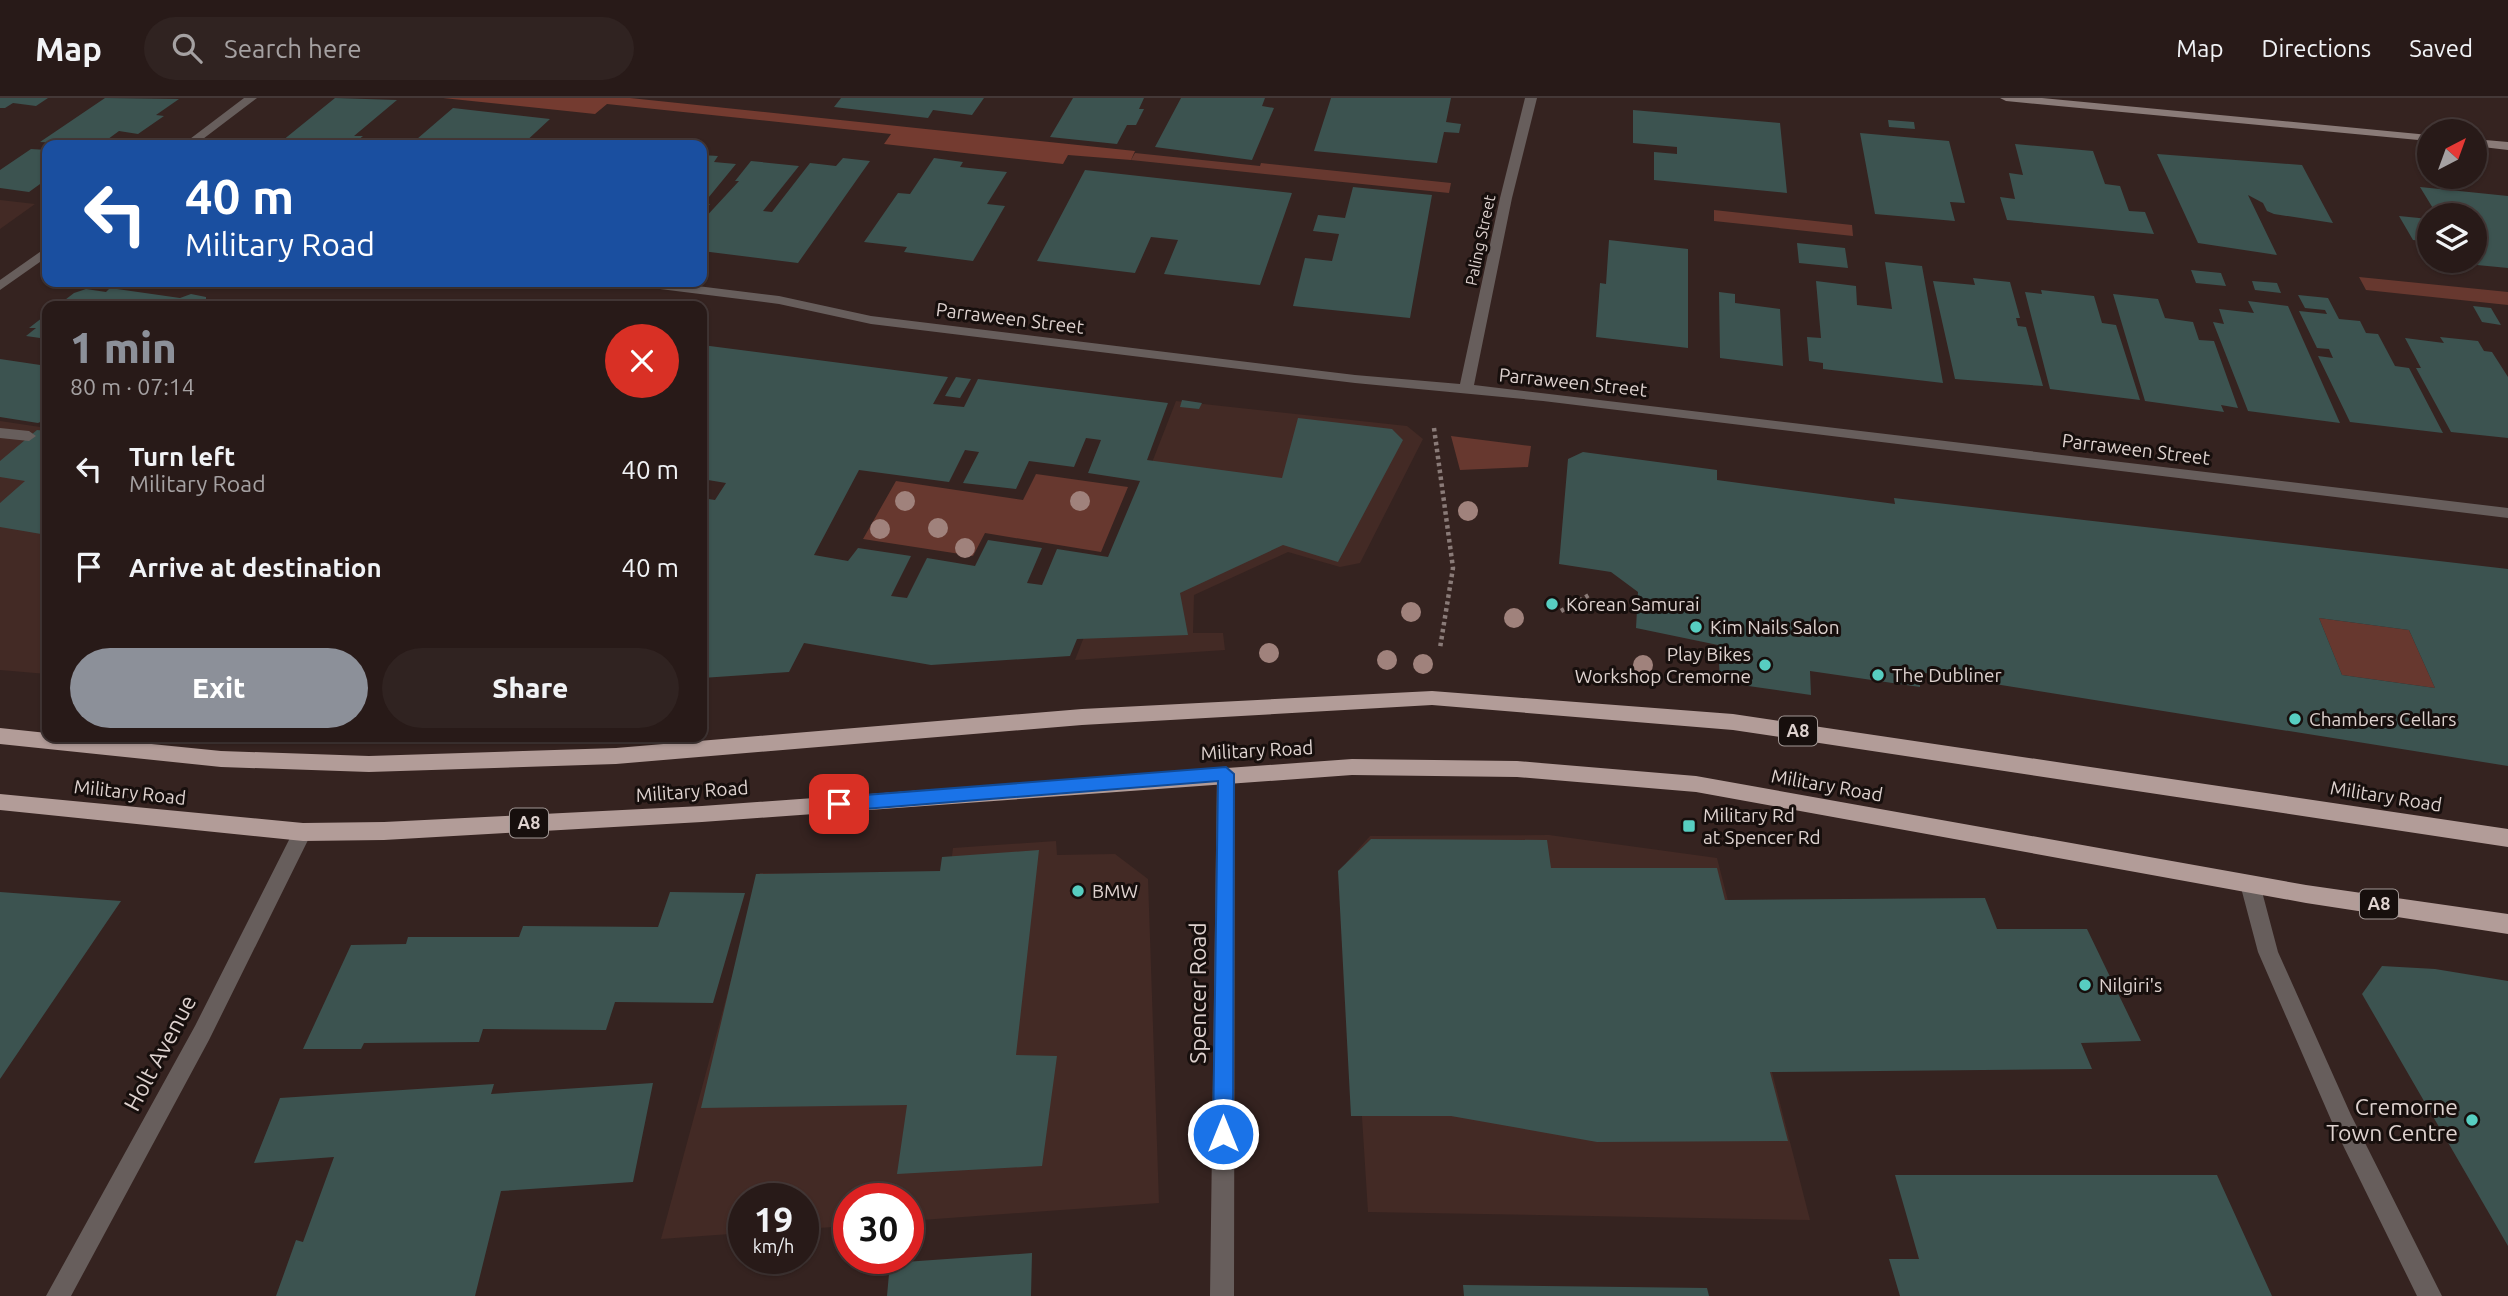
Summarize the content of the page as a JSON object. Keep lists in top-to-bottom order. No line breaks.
{"streets":{"highway":["A8","Military Road"],"street":["Paling Street","Parraween Street","Spencer Road","Holt Avenue"]},"crossings":[["Paling Street","Parraween Street"],["Military Road","Spencer Road"],["Military Road","Holt Avenue"]],"places":{"other":["Korean Samurai","Kim Nails Salon","Play Bikes Workshop Cremorne","The Dubliner","Chambers Cellars","BMW","Nilgiri's","Cremorne Town Centre"],"transit":["Military Rd at Spencer Rd"]},"north":"top right","page":{"header":"Map","search":"Search here","nav":["Map","Directions","Saved"],"turn":["40 m","Military Road"],"heading":["1 min","80 m · 07:14"],"list":[{"name":"Turn left","note":"Military Road","value":"40 m"},{"name":"Arrive at destination","value":"40 m"}],"buttons":["Exit","Share"],"speed":"19 km/h","limit":"30"}}
